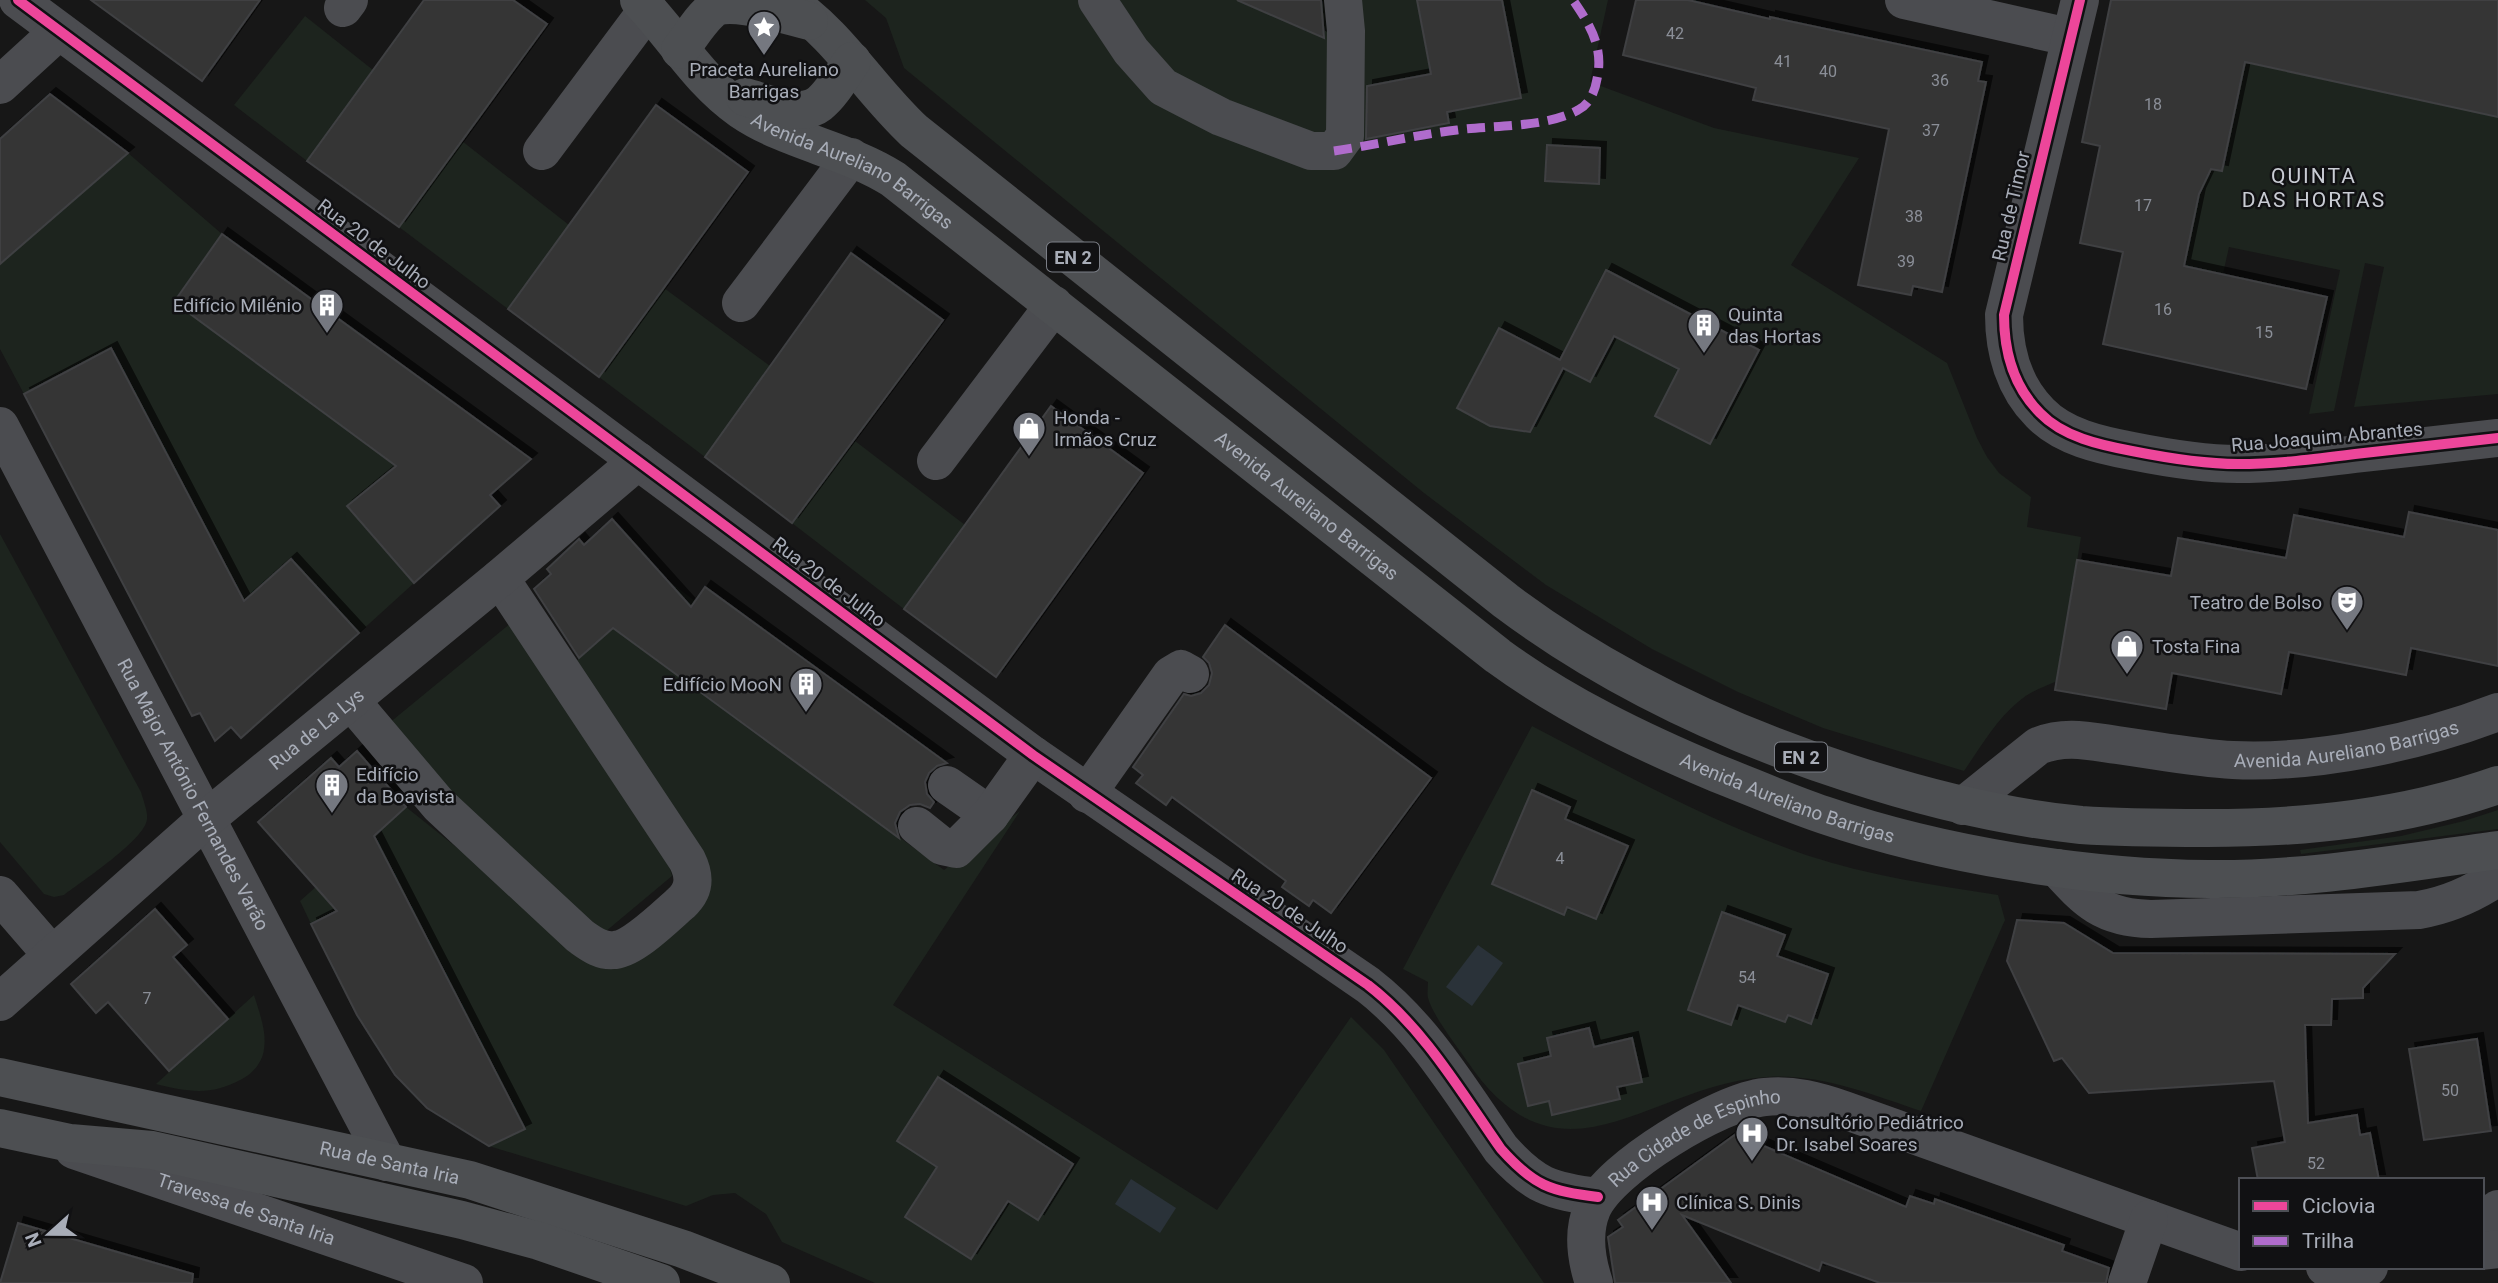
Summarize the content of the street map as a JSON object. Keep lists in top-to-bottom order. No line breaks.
{"streets":{"main road":["Avenida Aureliano Barrigas","EN 2","Rua de Santa Iria"],"street":["Rua de Timor","Rua 20 de Julho","Rua Joaquim Abrantes","Rua de La Lys","Rua Major António Fernandes Varão","Rua Cidade de Espinho","Travessa de Santa Iria"]},"crossings":[["Avenida Aureliano Barrigas","EN 2"],["Rua de Timor","Rua Joaquim Abrantes"],["Rua 20 de Julho","Rua de La Lys"],["Rua 20 de Julho","Rua Cidade de Espinho"],["Rua de La Lys","Rua Major António Fernandes Varão"],["Rua Major António Fernandes Varão","Rua de Santa Iria"],["Rua de Santa Iria","Travessa de Santa Iria"]],"districts":["QUINTA DAS HORTAS"],"places":{"place":["Praceta Aureliano Barrigas"],"building":["Edifício Milénio","Quinta das Hortas","Edifício MooN","Edifício da Boavista"],"shop":["Honda - Irmãos Cruz","Tosta Fina"],"theatre":["Teatro de Bolso"],"hospital":["Consultório Pediátrico Dr. Isabel Soares","Clínica S. Dinis"]},"house_numbers":["42","41","40","36","18","37","17","38","39","16","15","4","54","7","50","52"],"legend":["Ciclovia","Trilha"],"north":"left"}
